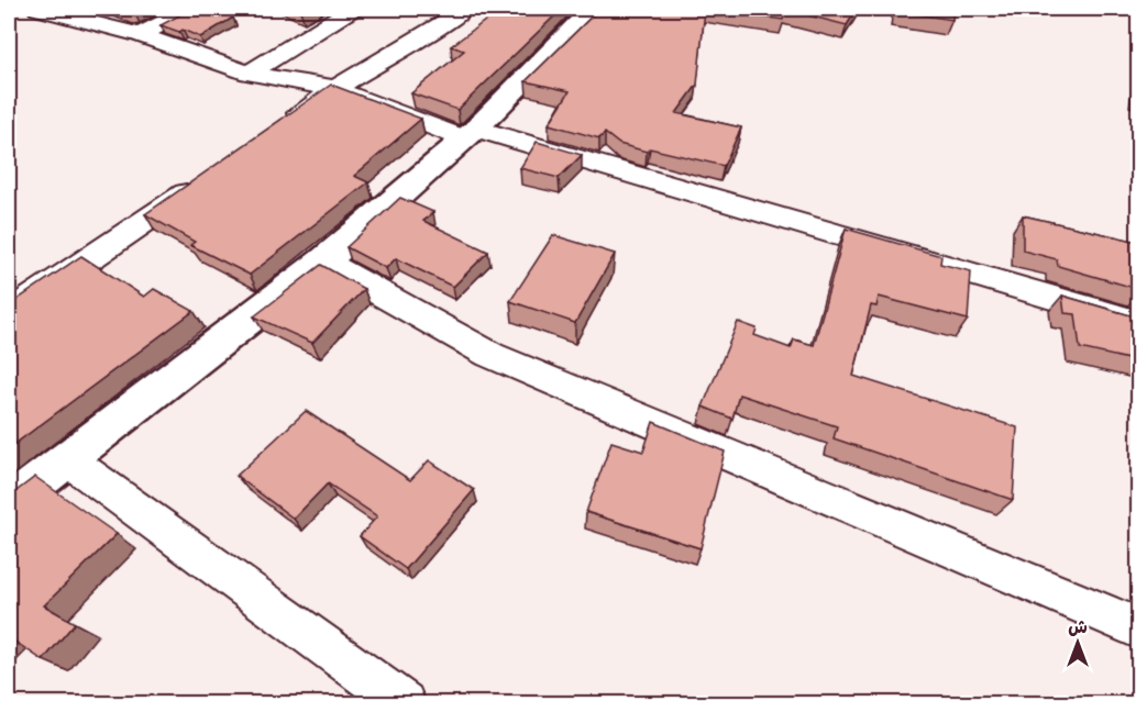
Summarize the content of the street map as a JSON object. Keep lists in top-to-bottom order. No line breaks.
{"north":"top"}
